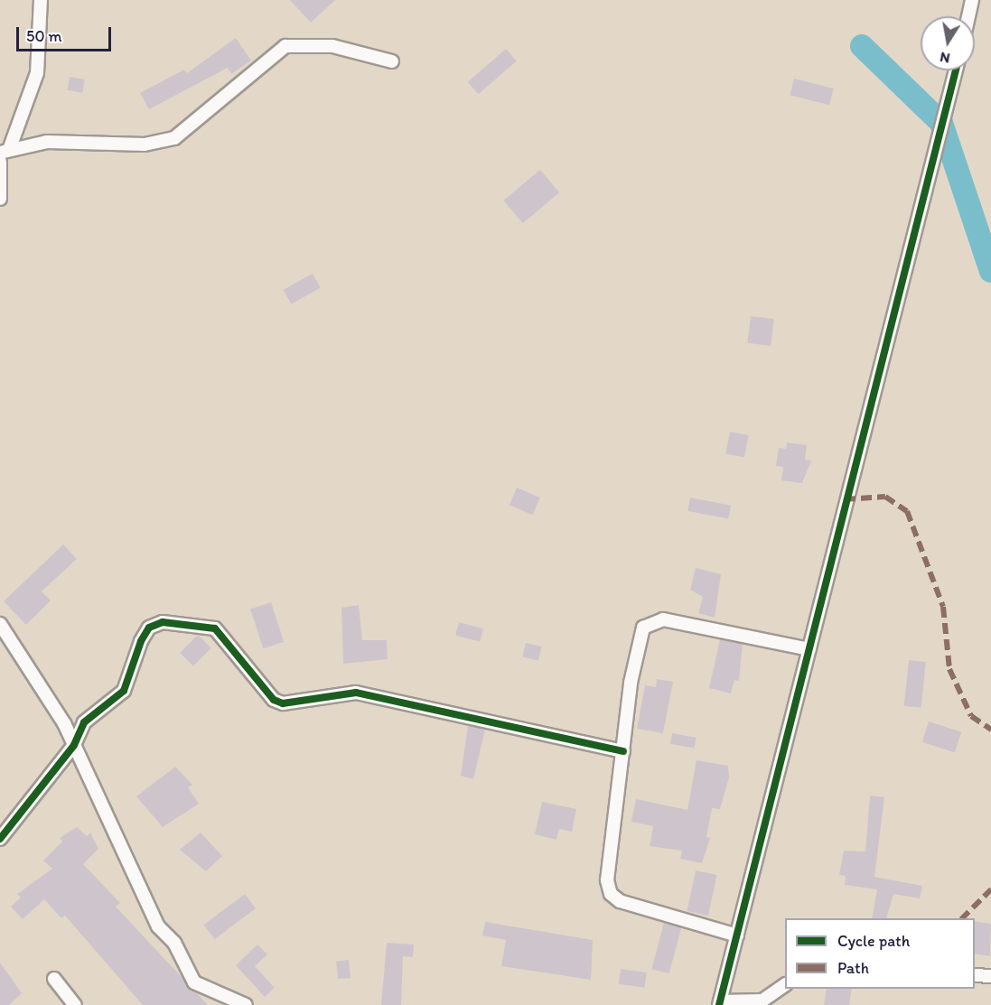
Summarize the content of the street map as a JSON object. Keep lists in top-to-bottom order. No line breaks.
{"legend":["Cycle path","Path"],"scale_bar":"50 m","north":"bottom"}
